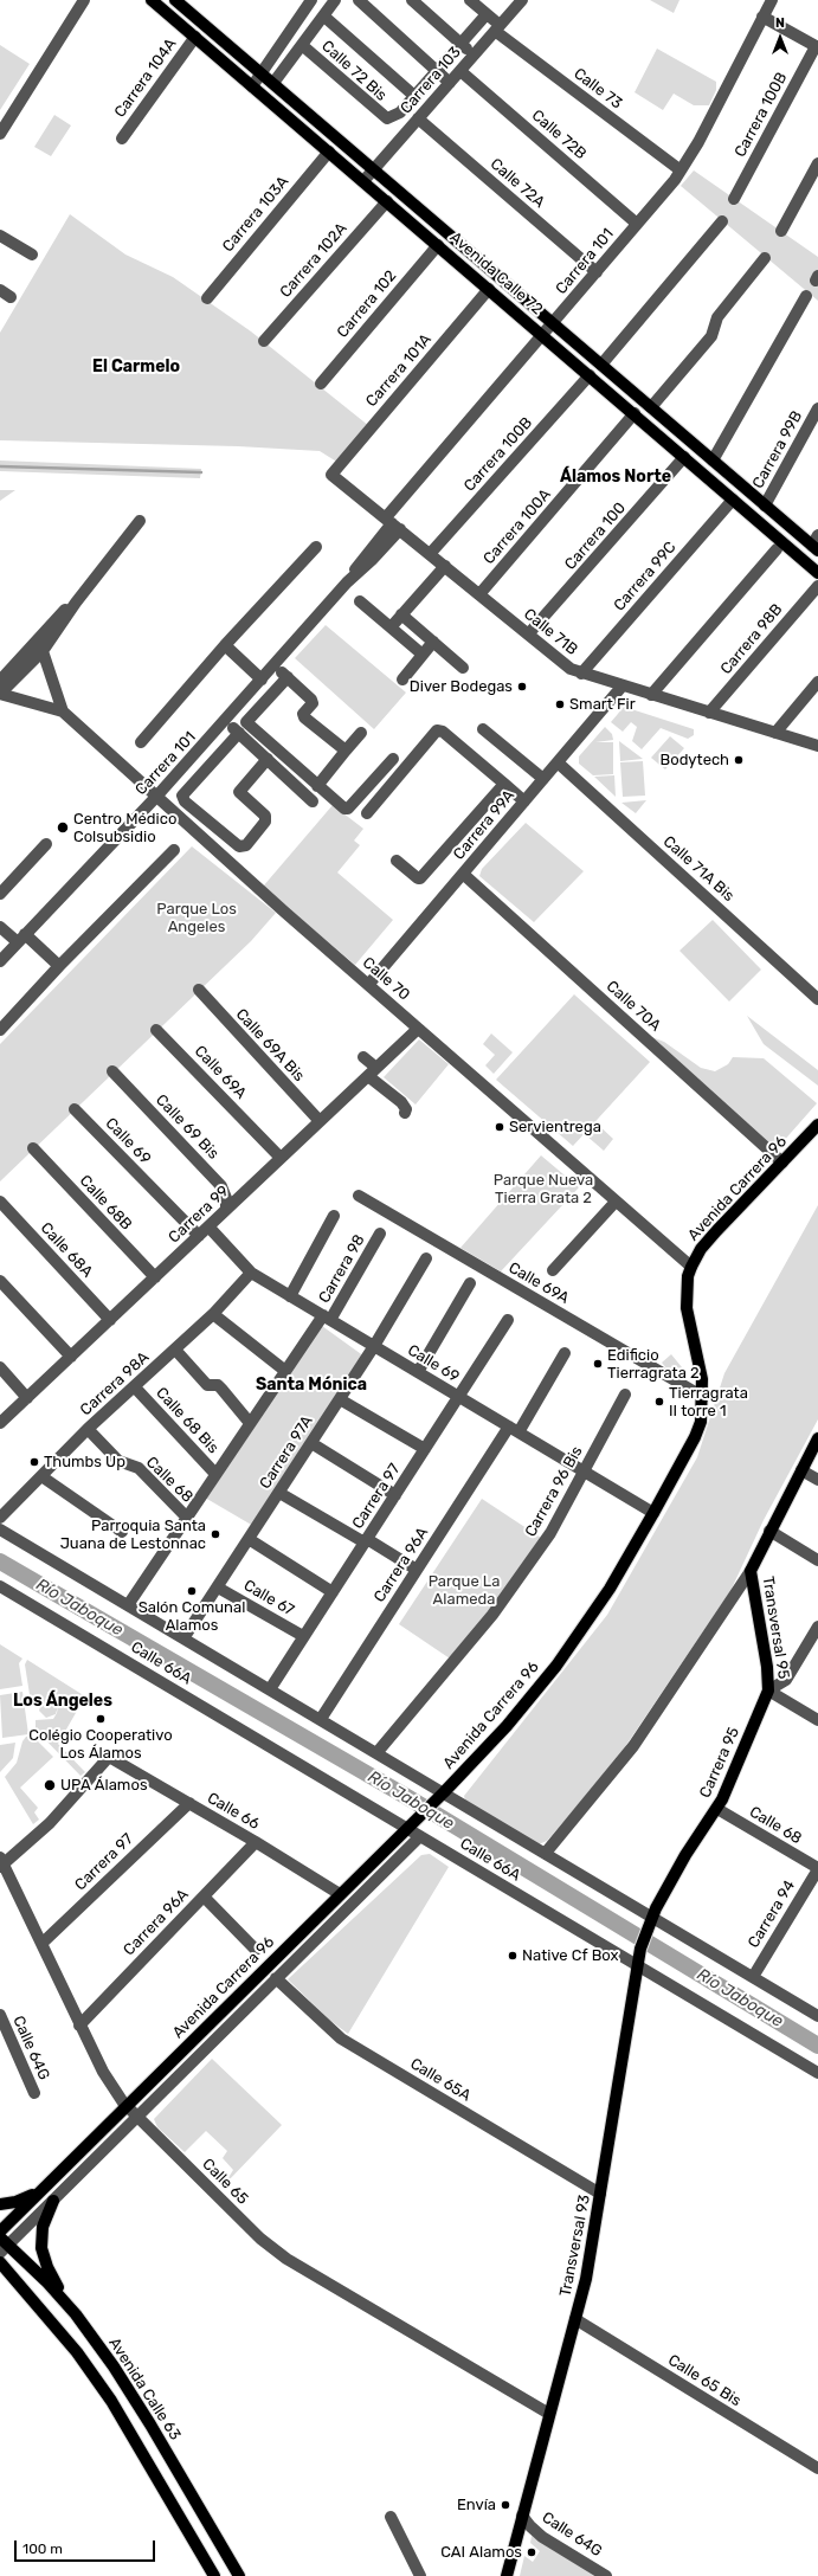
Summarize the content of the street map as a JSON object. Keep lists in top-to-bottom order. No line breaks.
{"streets":{"main road":["Avenida Calle 72","Avenida Carrera 96","Transversal 95","Carrera 95","Transversal 93","Avenida Calle 63"],"street":["Calle 72 Bis","Carrera 104A","Carrera 103","Calle 73","Carrera 100B","Calle 72B","Calle 72A","Carrera 103A","Carrera 102A","Carrera 101","Carrera 102","Carrera 101A","Carrera 99B","Carrera 100A","Carrera 100","Carrera 99C","Calle 71B","Carrera 98B","Carrera 99A","Calle 71A Bis","Calle 70","Calle 70A","Calle 69A Bis","Calle 69A","Calle 69 Bis","Calle 69","Calle 68B","Carrera 99","Calle 68A","Carrera 98","Carrera 98A","Calle 68 Bis","Carrera 97A","Calle 68","Carrera 96 Bis","Carrera 97","Carrera 96A","Calle 67","Calle 66A","Calle 66","Carrera 94","Calle 64G","Calle 65A","Calle 65","Calle 65 Bis"]},"crossings":[["Calle 72 Bis","Carrera 103"],["Calle 72 Bis","Calle 72A"],["Carrera 104A","Avenida Calle 72"],["Carrera 103","Calle 73"],["Carrera 103","Calle 72B"],["Carrera 103","Calle 72A"],["Carrera 103","Avenida Calle 72"],["Calle 73","Carrera 101"],["Carrera 100B","Avenida Calle 72"],["Carrera 100B","Calle 71B"],["Calle 72B","Carrera 101"],["Calle 72A","Carrera 101"],["Carrera 103A","Avenida Calle 72"],["Carrera 102A","Avenida Calle 72"],["Carrera 101","Avenida Calle 72"],["Carrera 101","Calle 71B"],["Carrera 101","Calle 70"],["Avenida Calle 72","Carrera 102"],["Avenida Calle 72","Carrera 101A"],["Avenida Calle 72","Carrera 99B"],["Avenida Calle 72","Carrera 100A"],["Avenida Calle 72","Carrera 100"],["Avenida Calle 72","Carrera 99C"],["Carrera 101A","Calle 71B"],["Carrera 100A","Calle 71B"],["Carrera 100","Calle 71B"],["Carrera 99C","Calle 71B"],["Calle 71B","Carrera 98B"],["Calle 71B","Carrera 99A"],["Carrera 99A","Calle 71A Bis"],["Carrera 99A","Calle 70"],["Carrera 99A","Calle 70A"],["Calle 70","Avenida Carrera 96"],["Calle 70","Carrera 99"],["Calle 70A","Avenida Carrera 96"],["Calle 69A Bis","Carrera 99"],["Calle 69A","Avenida Carrera 96"],["Calle 69A","Carrera 99"],["Calle 69 Bis","Carrera 99"],["Calle 69","Avenida Carrera 96"],["Calle 69","Carrera 99"],["Calle 69","Carrera 98"],["Calle 69","Carrera 98A"],["Calle 69","Carrera 97A"],["Calle 69","Carrera 96 Bis"],["Calle 69","Carrera 97"],["Calle 69","Carrera 96A"],["Avenida Carrera 96","Calle 66A"],["Avenida Carrera 96","Calle 66"],["Avenida Carrera 96","Calle 65A"],["Avenida Carrera 96","Calle 65"],["Avenida Carrera 96","Avenida Calle 63"],["Calle 68B","Carrera 99"],["Carrera 99","Calle 68A"],["Carrera 98","Calle 68 Bis"],["Carrera 98","Calle 68"],["Carrera 98A","Calle 68 Bis"],["Carrera 98A","Calle 68"],["Carrera 97A","Calle 67"],["Calle 68","Carrera 95"],["Calle 68","Carrera 94"],["Carrera 97","Calle 67"],["Carrera 97","Calle 66"],["Carrera 97","Calle 65"],["Carrera 96A","Calle 66"],["Carrera 96A","Calle 65"],["Transversal 95","Carrera 95"],["Calle 66A","Transversal 93"],["Carrera 95","Transversal 93"],["Calle 66","Calle 65"],["Calle 64G","Transversal 93"],["Calle 65A","Transversal 93"],["Calle 65","Transversal 93"],["Transversal 93","Calle 65 Bis"]],"districts":["El Carmelo","Álamos Norte","Santa Mónica","Los Ángeles"],"water":["Río Jaboque"],"parks":["Parque Los Angeles","Parque Nueva Tierra Grata 2","Parque La Alameda"],"places":["Diver Bodegas","Smart Fir","Bodytech","Centro Médico Colsubsidio","Servientrega","Edificio Tierragrata 2","Tierragrata II torre 1","Thumbs Up","Parroquia Santa Juana de Lestonnac","Salón Comunal Alamos","Colégio Cooperativo Los Álamos","UPA Álamos","Native Cf Box","Envía","CAI Alamos"],"scale_bar":"100 m","north":"top"}
